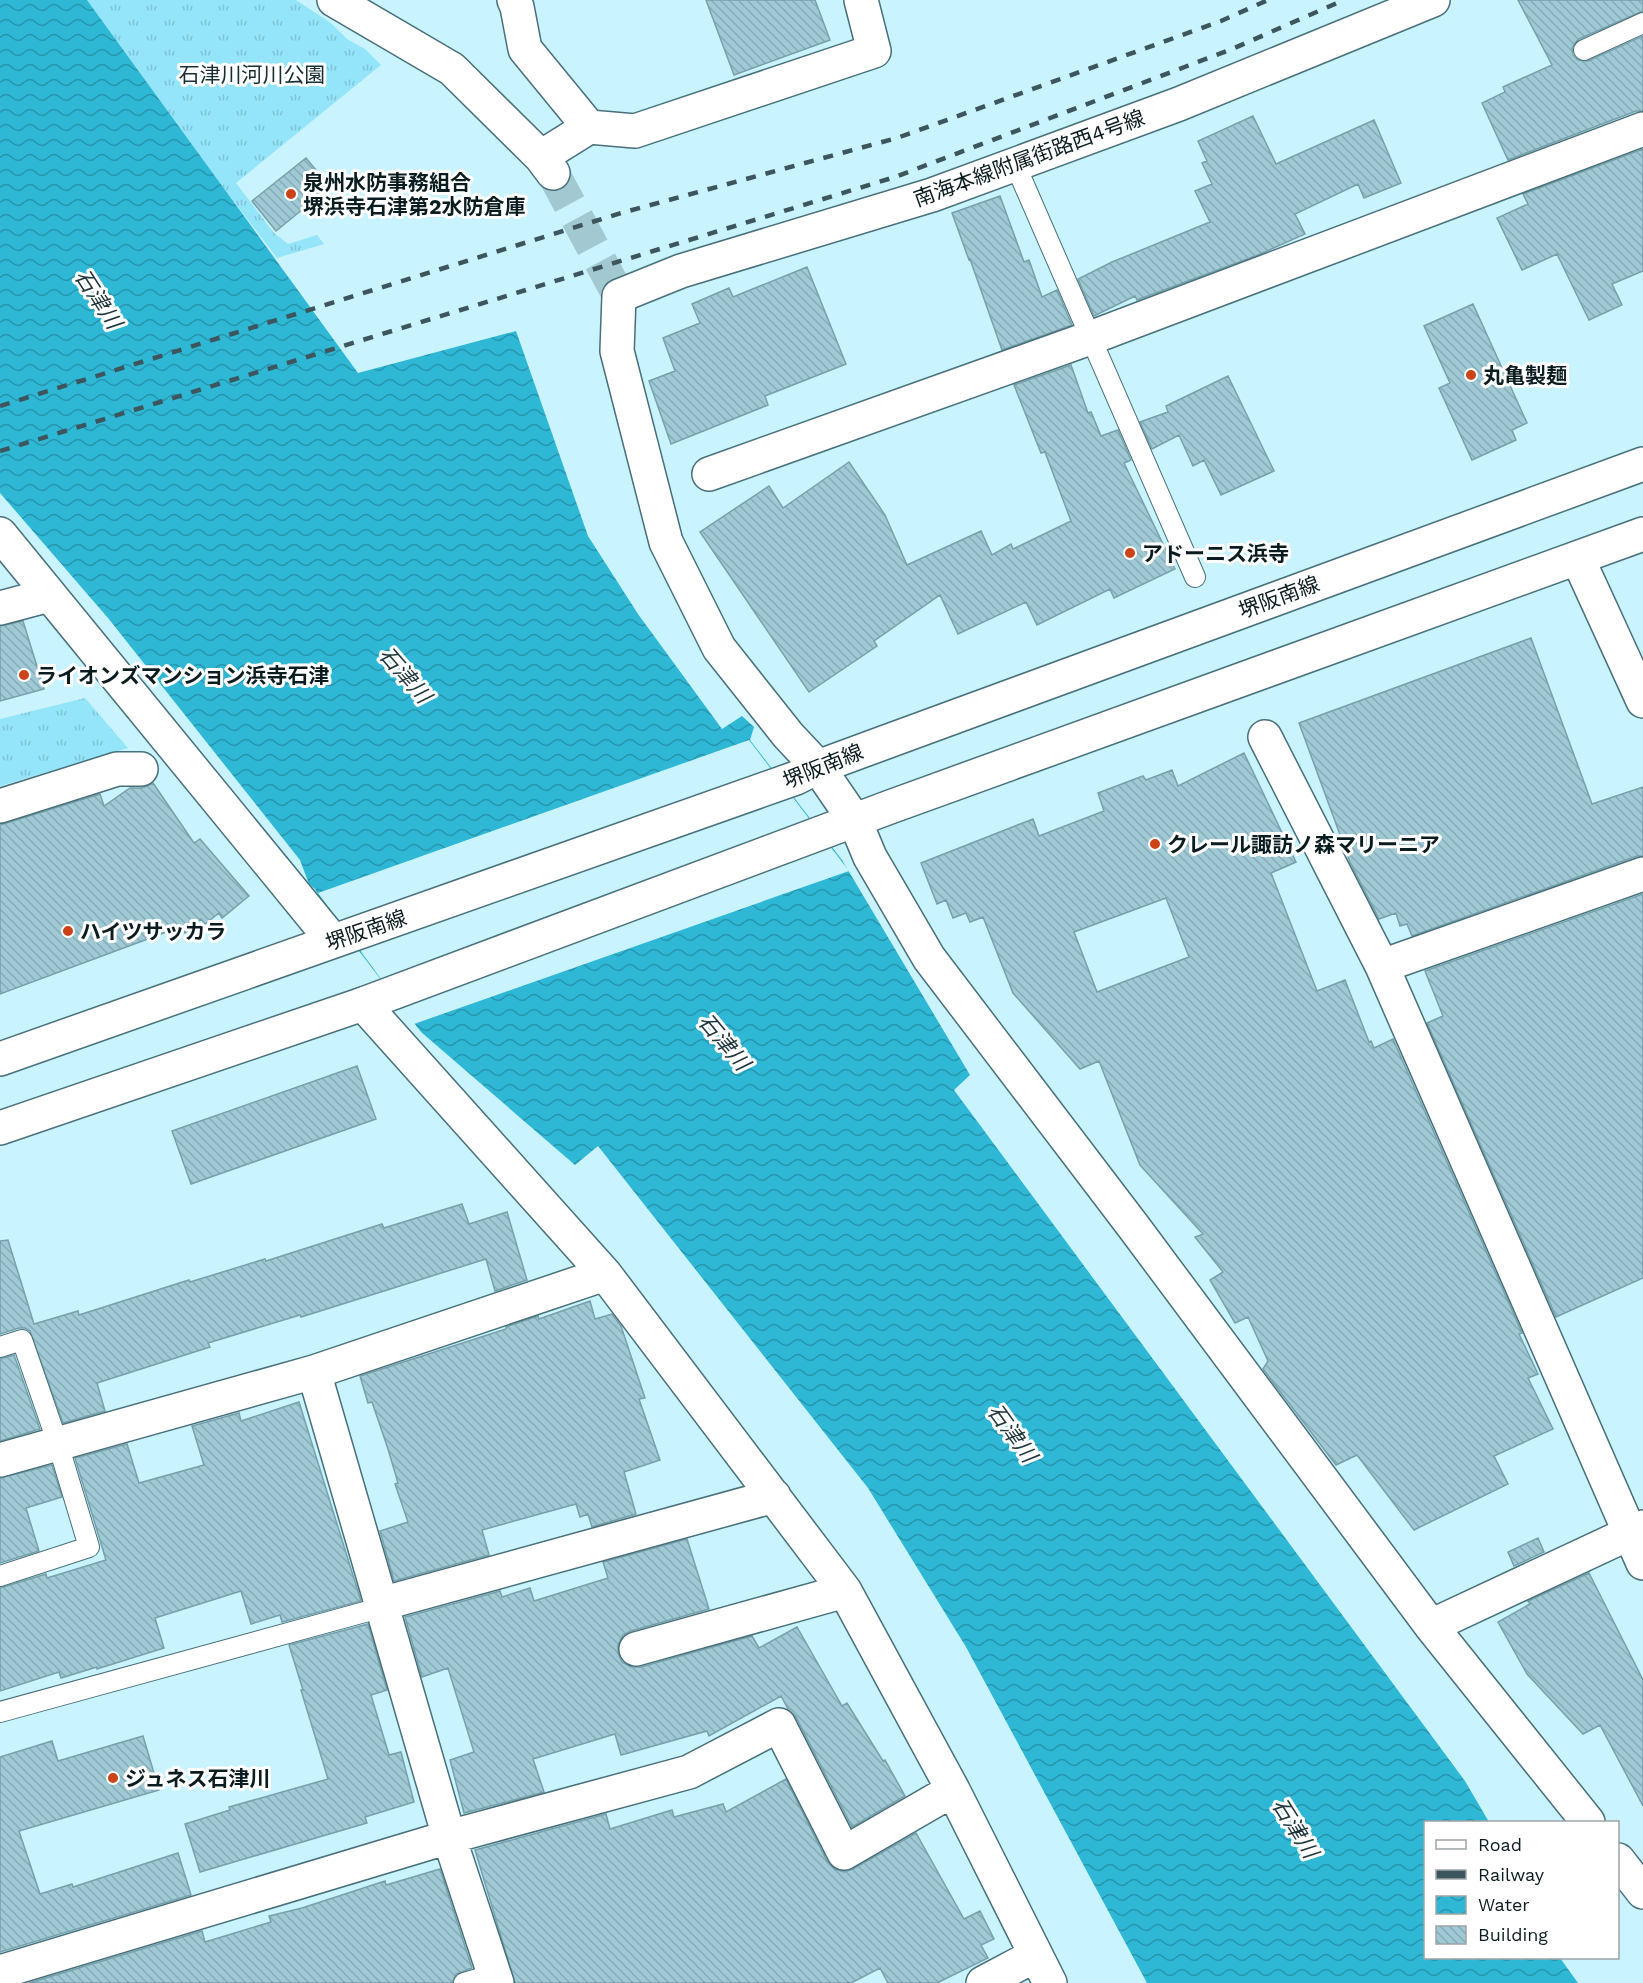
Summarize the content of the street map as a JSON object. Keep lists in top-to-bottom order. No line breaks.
{"streets":{"street":["南海本線附属街路西4号線","堺阪南線"]},"crossings":[["南海本線附属街路西4号線","堺阪南線"]],"water":["石津川"],"parks":["石津川河川公園"],"places":["泉州水防事務組合 堺浜寺石津第2水防倉庫","丸亀製麺","アドーニス浜寺","ライオンズマンション浜寺石津","クレール諏訪ノ森マリーニア","ハイツサッカラ","ジュネス石津川"],"legend":["Road","Railway","Water","Building"]}
